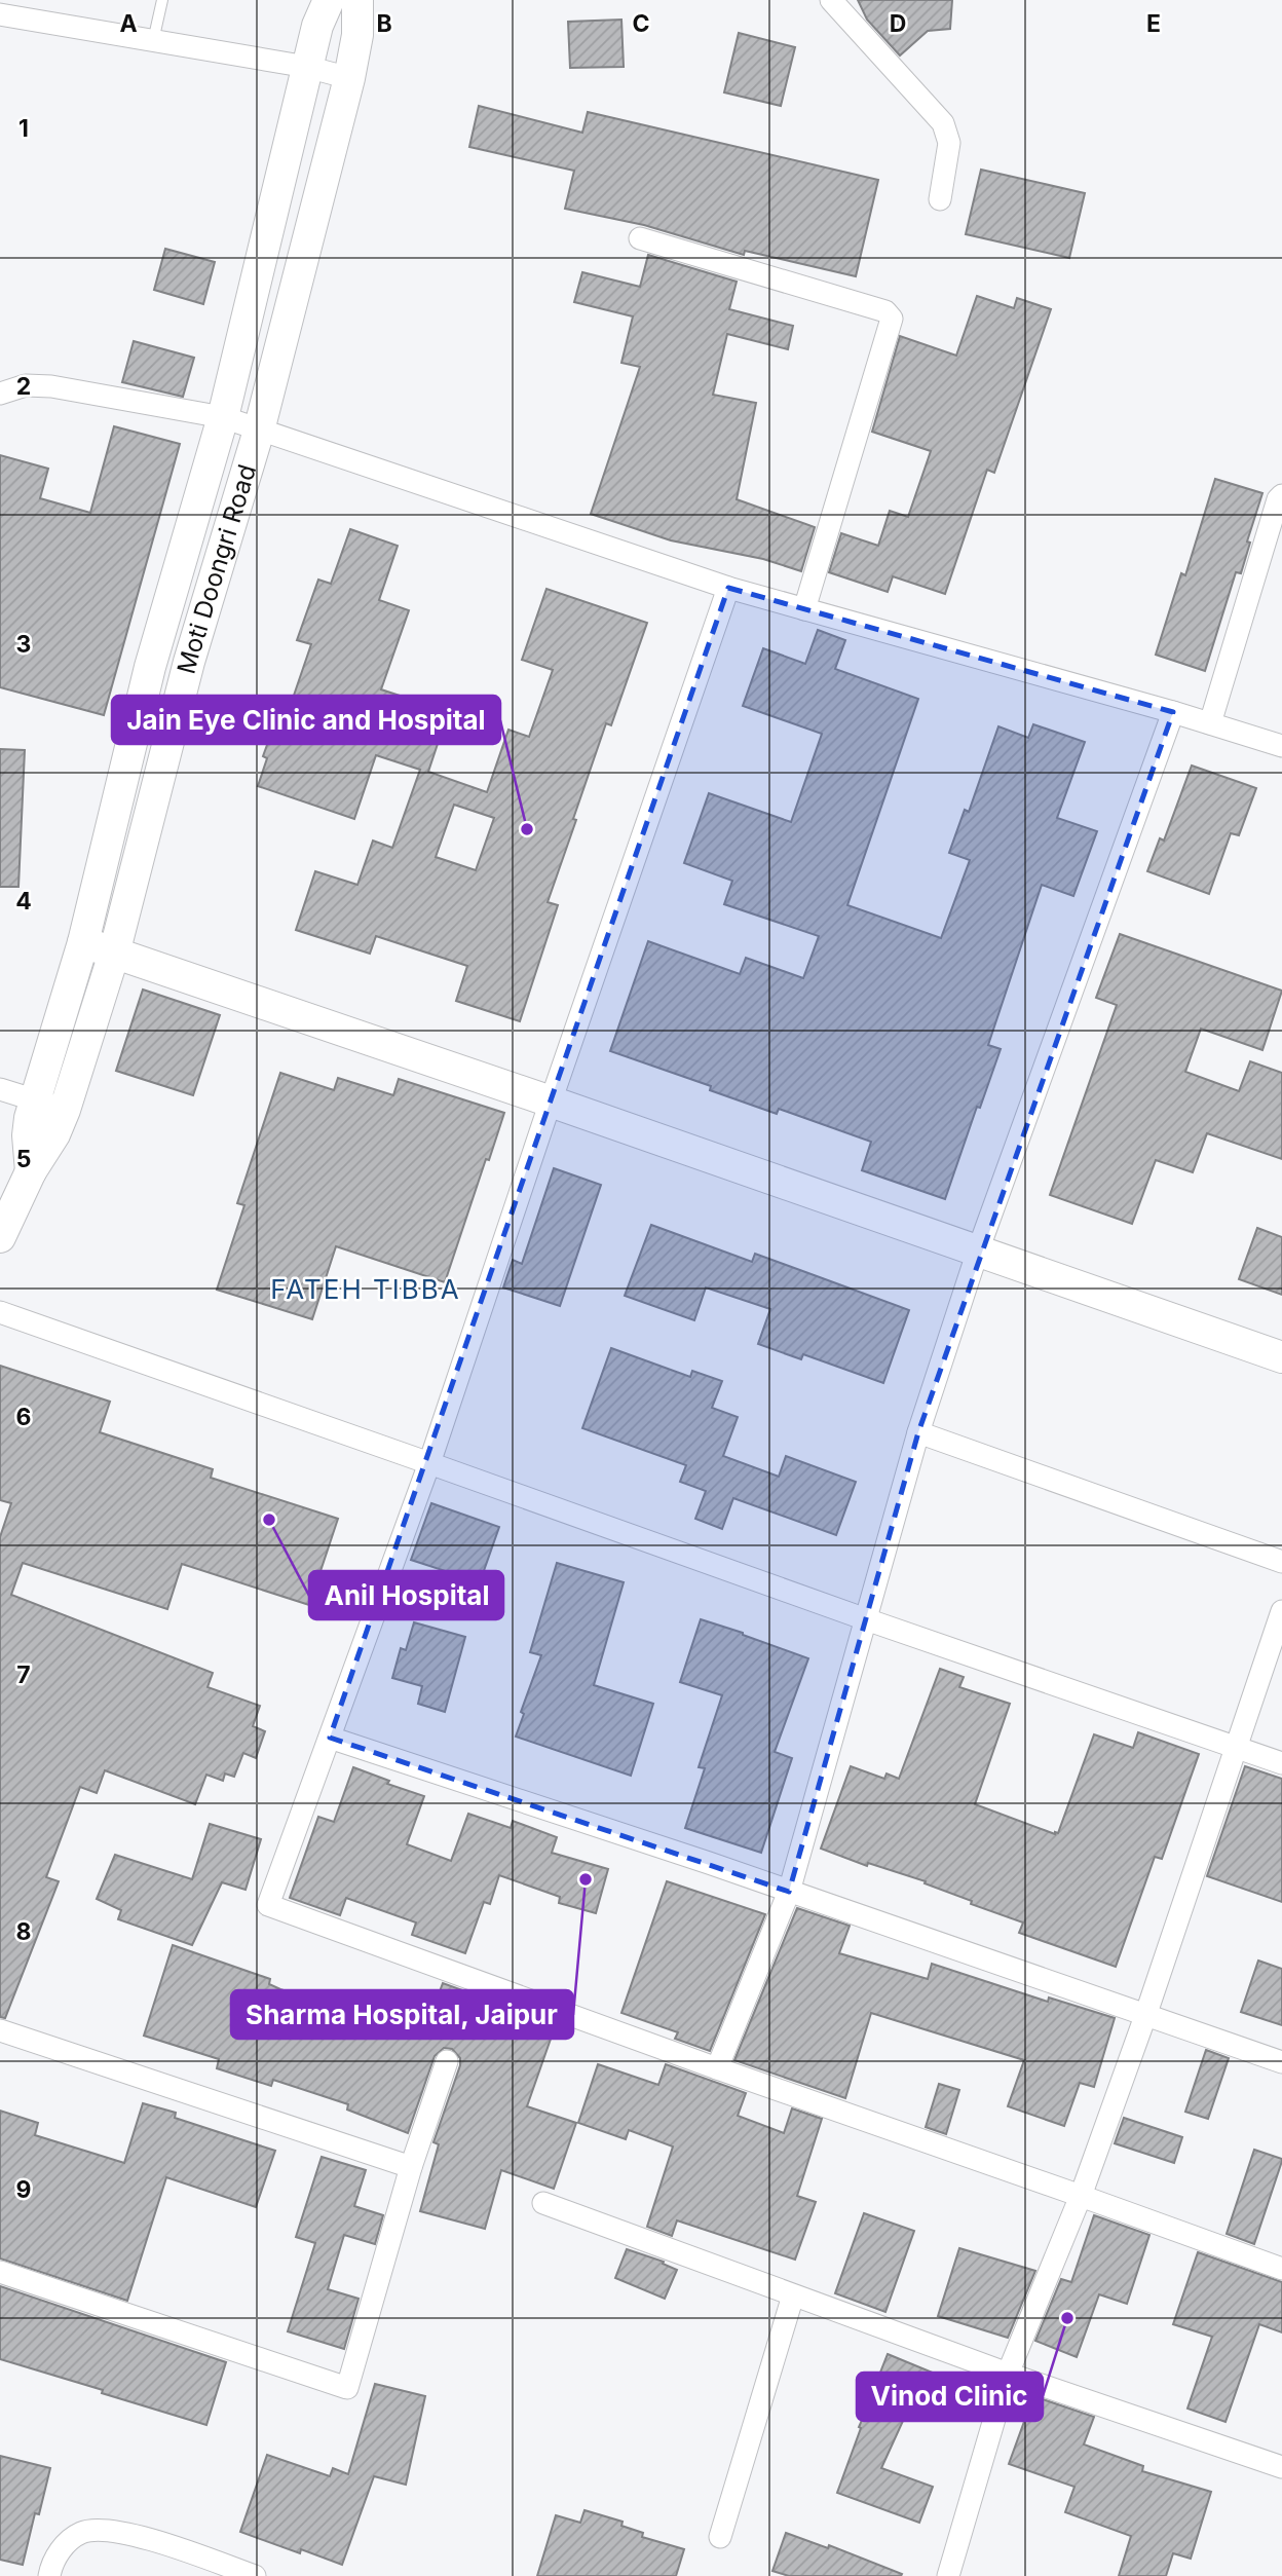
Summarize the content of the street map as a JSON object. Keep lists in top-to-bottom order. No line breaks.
{"streets":{"street":["Moti Doongri Road"]},"districts":["FATEH TIBBA"],"places":["Jain Eye Clinic and Hospital","Anil Hospital","Sharma Hospital, Jaipur","Vinod Clinic"],"grid":{"columns":["A","B","C","D","E"],"rows":["1","2","3","4","5","6","7","8","9"]}}
